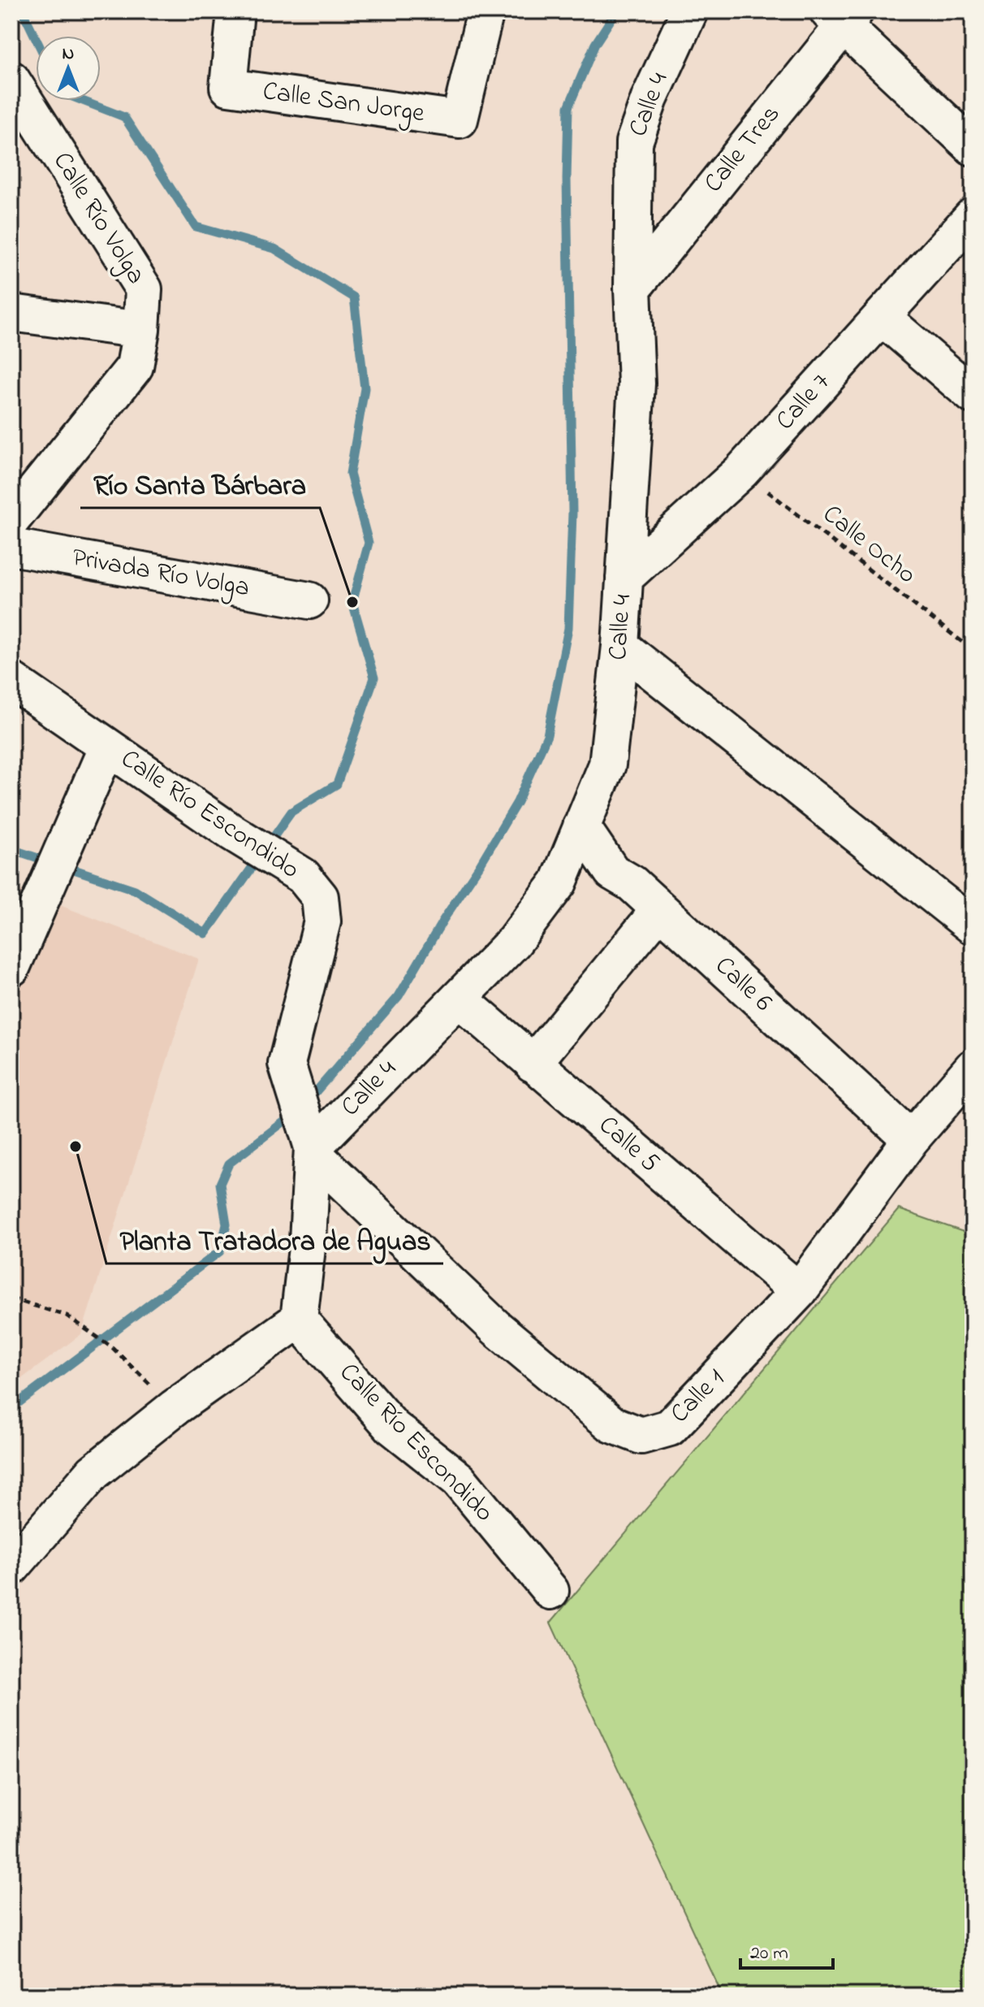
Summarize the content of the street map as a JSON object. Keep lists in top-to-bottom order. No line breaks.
{"streets":{"street":["Calle San Jorge","Calle 4","Calle Tres","Calle Río Volga","Calle 7","Privada Río Volga","Calle Río Escondido","Calle 6","Calle 5","Calle 1"],"path":["Calle Ocho"]},"crossings":[["Calle 4","Calle Tres"],["Calle 4","Calle 7"],["Calle 4","Calle Río Escondido"],["Calle 4","Calle 6"],["Calle 4","Calle 5"],["Calle 4","Calle 1"],["Calle 7","Calle Ocho"],["Calle Río Escondido","Calle 1"],["Calle 6","Calle 1"],["Calle 5","Calle 1"]],"places":["Río Santa Bárbara","Planta Tratadora de Aguas"],"scale_bar":"20 m","north":"top"}
